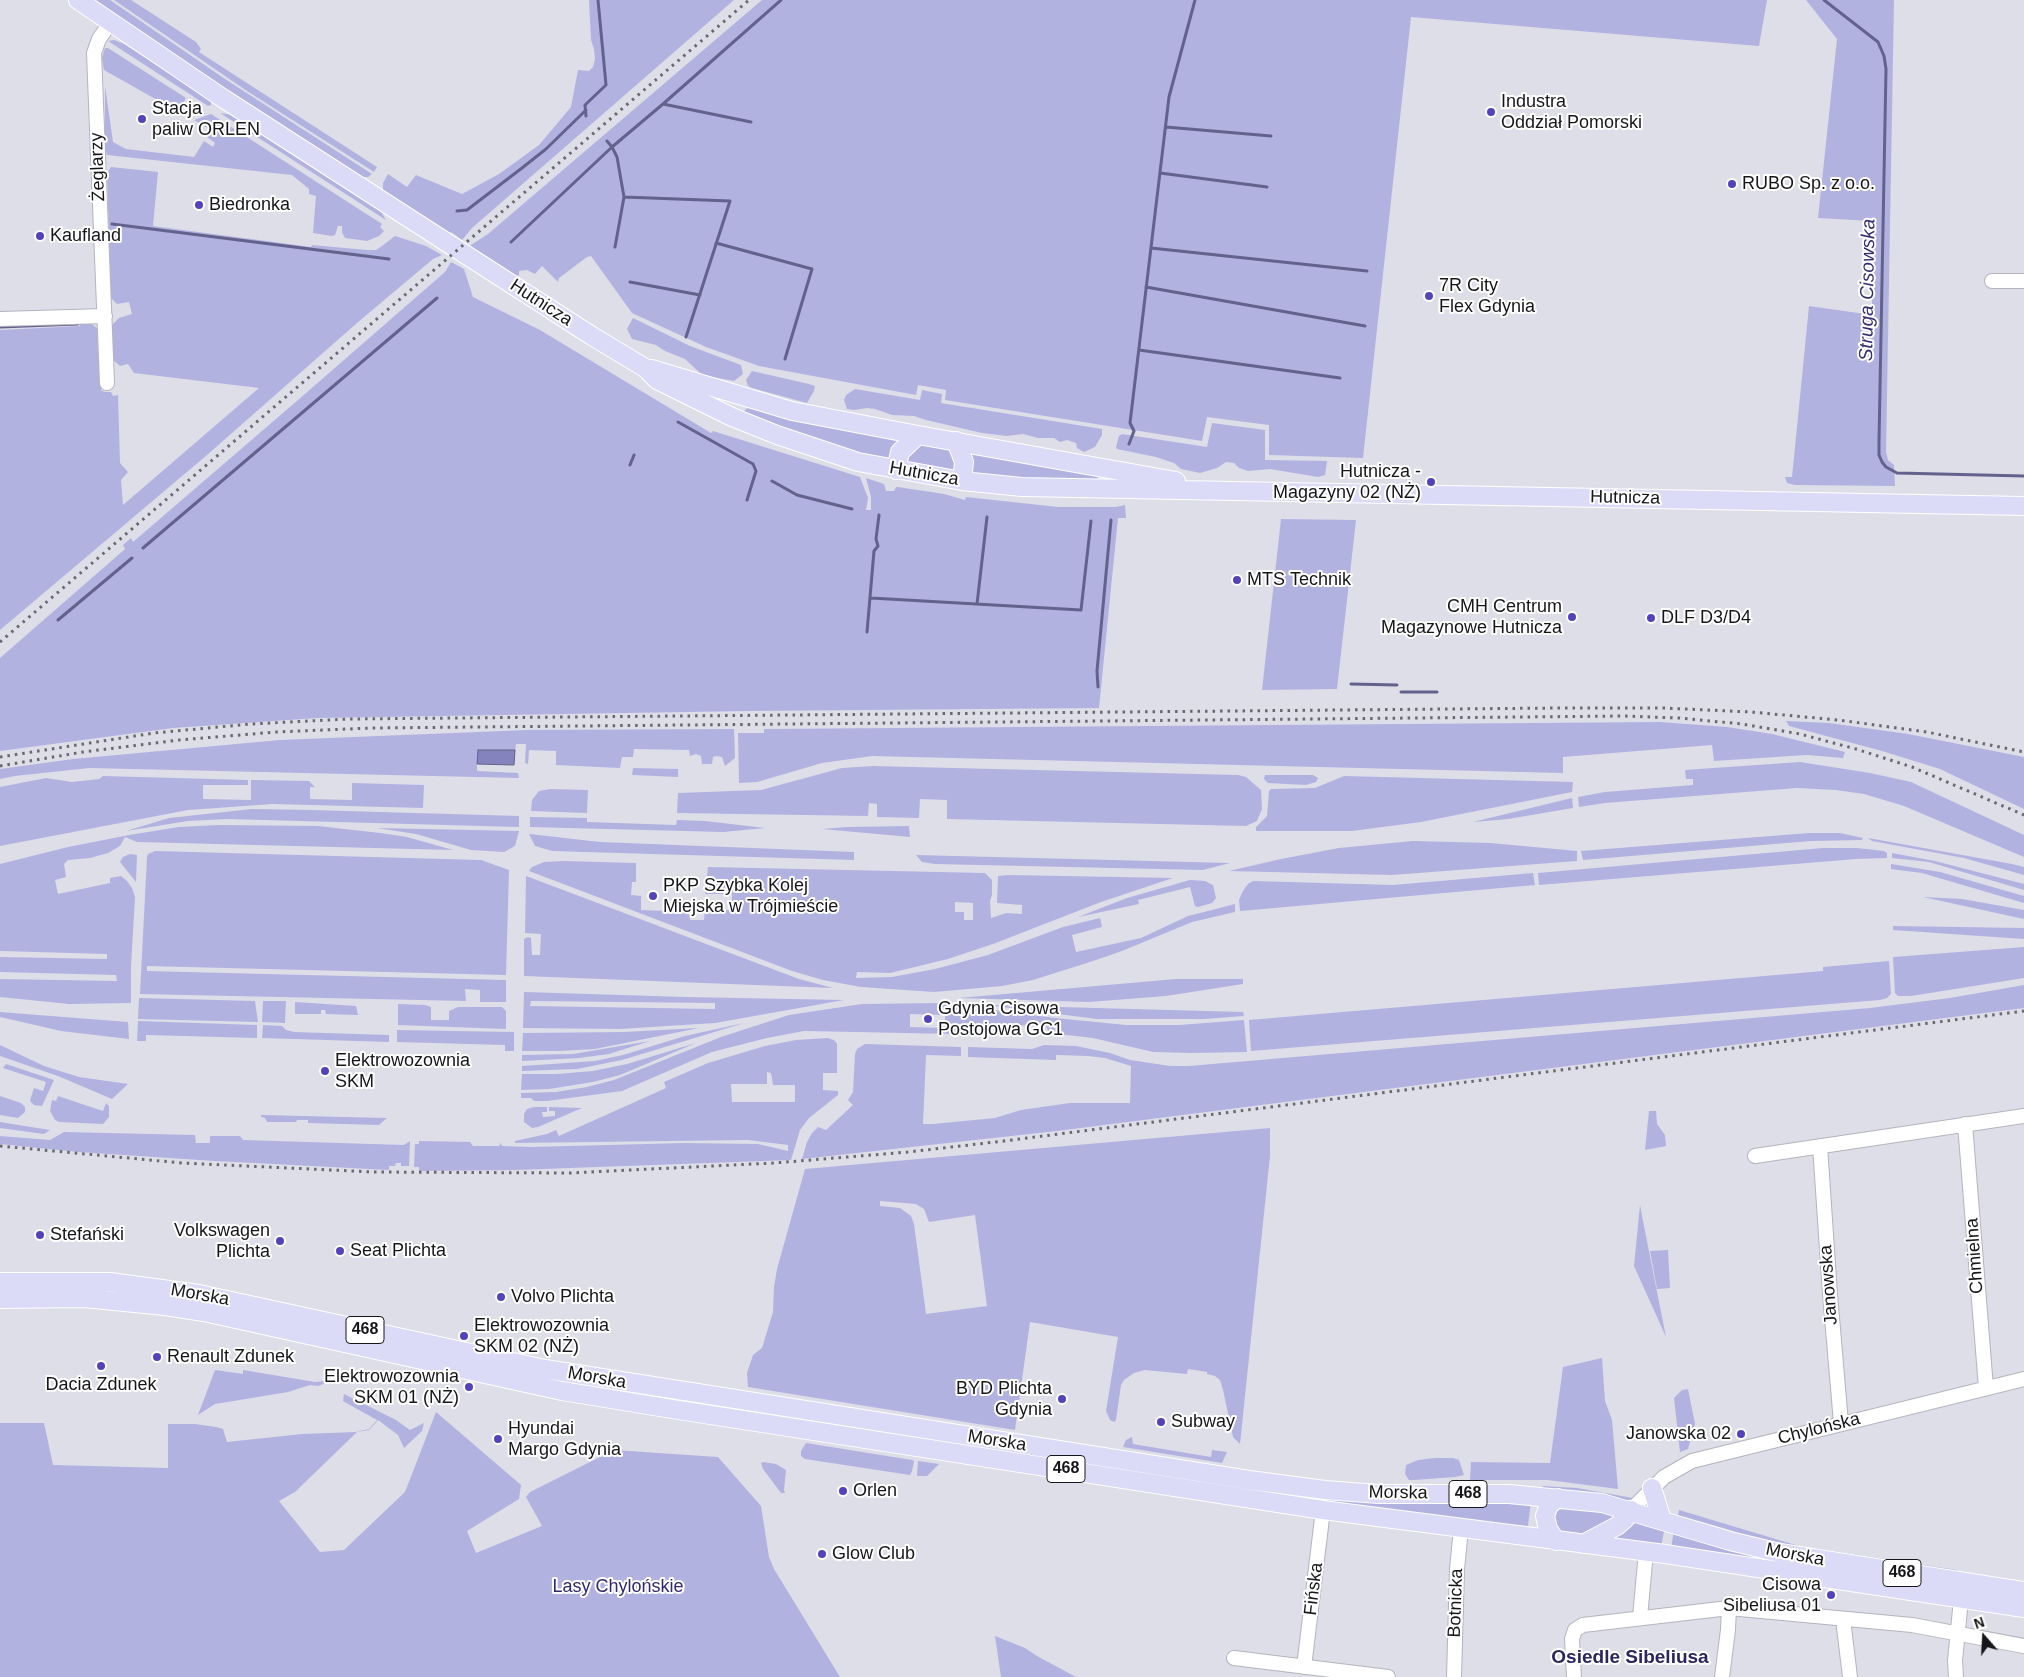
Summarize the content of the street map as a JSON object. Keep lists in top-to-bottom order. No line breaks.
{"streets":{"main road":["Hutnicza","Morska","468"],"street":["Żeglarzy","Chmielna","Janowska","Chylońska","Fińska","Botnicka"]},"crossings":[["Żeglarzy","Hutnicza"],["Chmielna","Chylońska"],["Janowska","Chylońska"],["Morska","Chylońska"],["Morska","Fińska"],["Morska","Botnicka"]],"districts":["Osiedle Sibeliusa"],"water":["Struga Cisowska"],"parks":["Lasy Chylońskie"],"places":["Industra Oddział Pomorski","Stacja paliw ORLEN","RUBO Sp. z o.o.","Biedronka","Kaufland","7R City Flex Gdynia","Hutnicza - Magazyny 02 (NŻ)","MTS Technik","CMH Centrum Magazynowe Hutnicza","DLF D3/D4","PKP Szybka Kolej Miejska w Trójmieście","Gdynia Cisowa Postojowa GC1","Elektrowozownia SKM","Stefański","Volkswagen Plichta","Seat Plichta","Volvo Plichta","Elektrowozownia SKM 02 (NŻ)","Renault Zdunek","Dacia Zdunek","Elektrowozownia SKM 01 (NŻ)","BYD Plichta Gdynia","Subway","Janowska 02","Hyundai Margo Gdynia","Orlen","Glow Club","Cisowa Sibeliusa 01"],"north":"top"}
